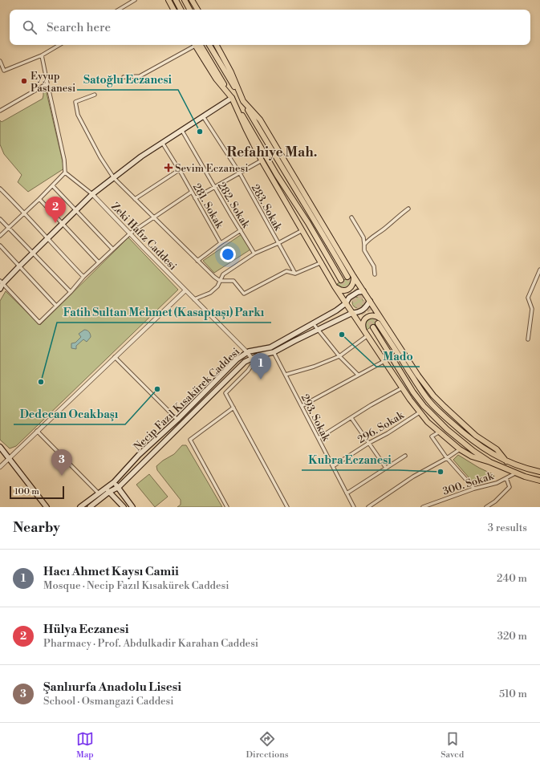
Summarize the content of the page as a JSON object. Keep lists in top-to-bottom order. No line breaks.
{"streets":{"main road":["Necip Fazıl Kısakürek Caddesi"],"street":["282. Sokak","281. Sokak","283. Sokak","Zeki Hafız Caddesi","293. Sokak","296. Sokak","300. Sokak"]},"crossings":[["Zeki Hafız Caddesi","Necip Fazıl Kısakürek Caddesi"],["Necip Fazıl Kısakürek Caddesi","293. Sokak"],["293. Sokak","296. Sokak"]],"districts":["Refahiye Mah."],"places":{"other":["Eyyup Pastanesi","Satoğlu Eczanesi","Mado","Fatih Sultan Mehmet (Kasaptaşı) Parkı","Dedecan Ocakbaşı","Kubra Eczanesi"],"health":["Sevim Eczanesi"]},"scale_bar":"100 m","page":{"search":"Search here","pins":["2","1","3"],"scale":"100 m","heading":["Nearby","3 results"],"list":[{"mark":"1","name":"Hacı Ahmet Kaysı Camii","note":"Mosque · Necip Fazıl Kısakürek Caddesi","value":"240 m"},{"mark":"2","name":"Hülya Eczanesi","note":"Pharmacy · Prof. Abdulkadir Karahan Caddesi","value":"320 m"},{"mark":"3","name":"Şanlıurfa Anadolu Lisesi","note":"School · Osmangazi Caddesi","value":"510 m"}],"nav":["Map","Directions","Saved"]}}
